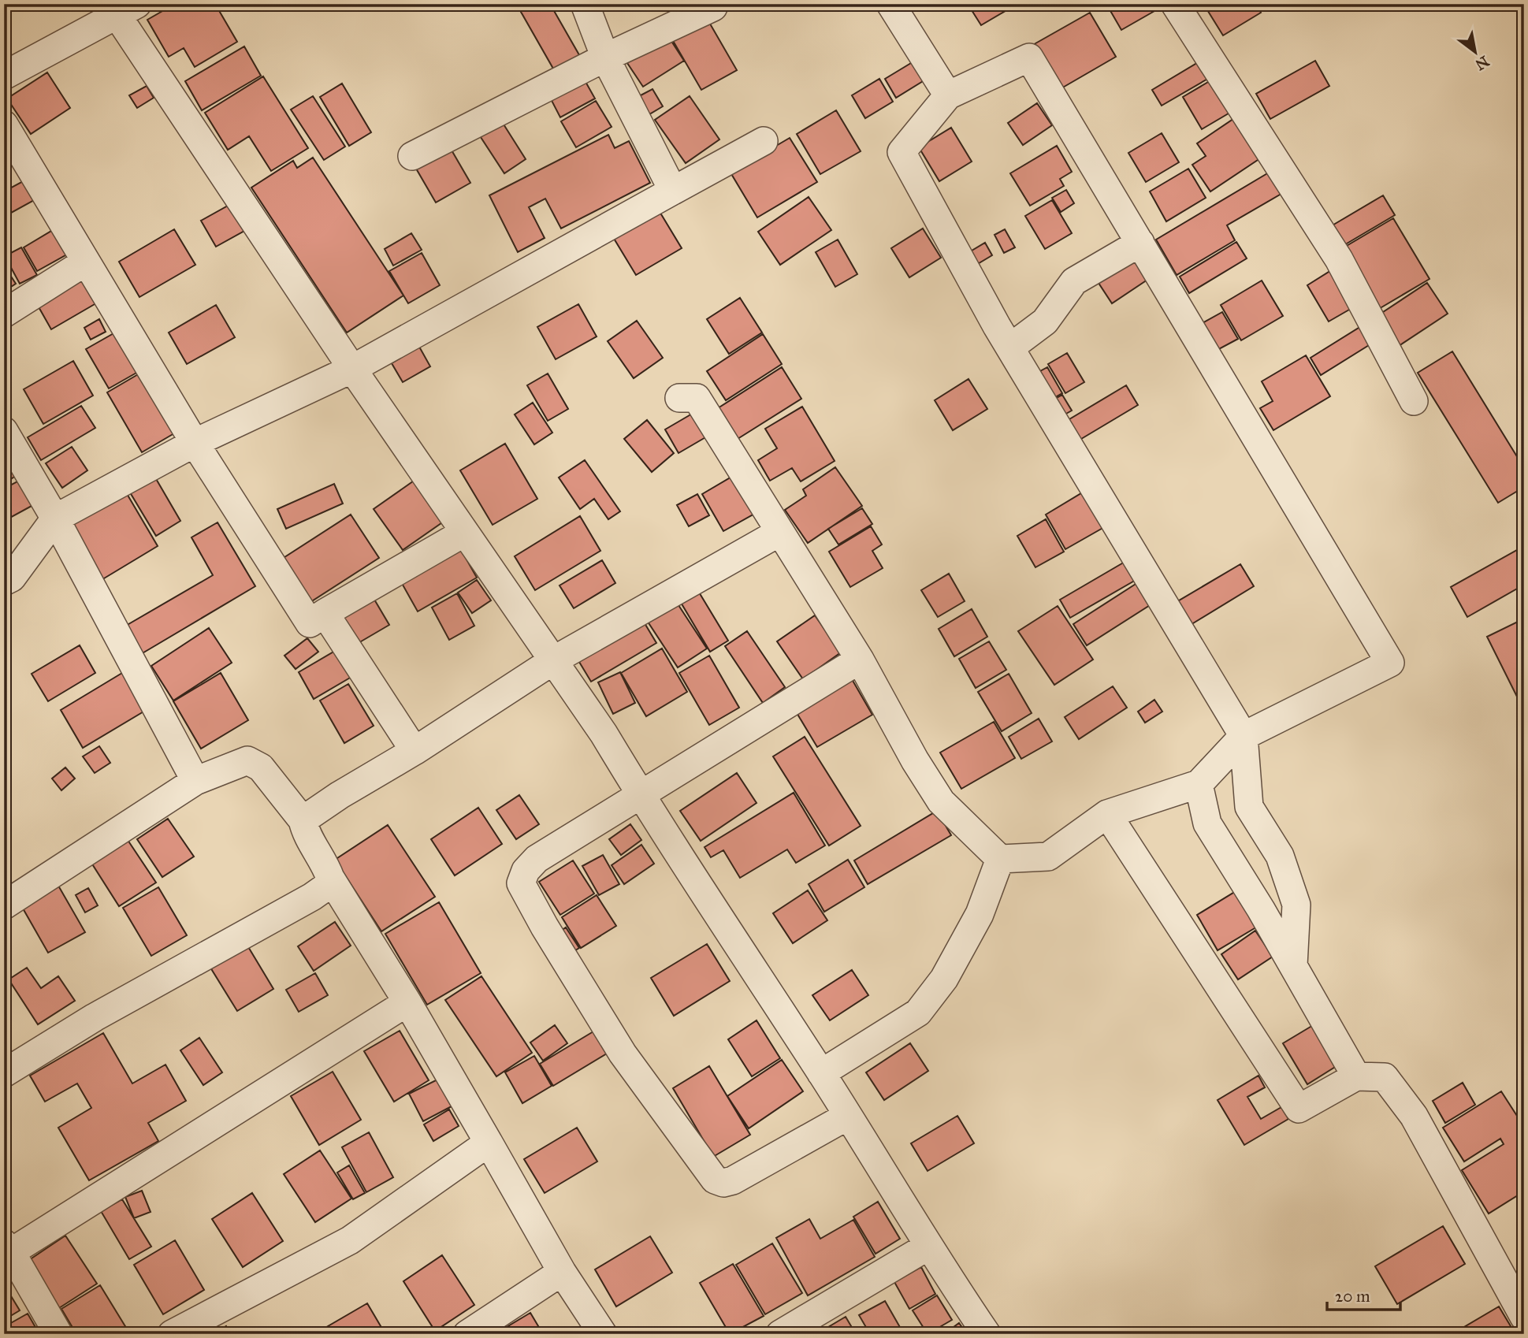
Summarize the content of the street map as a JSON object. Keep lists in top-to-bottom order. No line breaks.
{"scale_bar":"20 m","north":"bottom right"}
